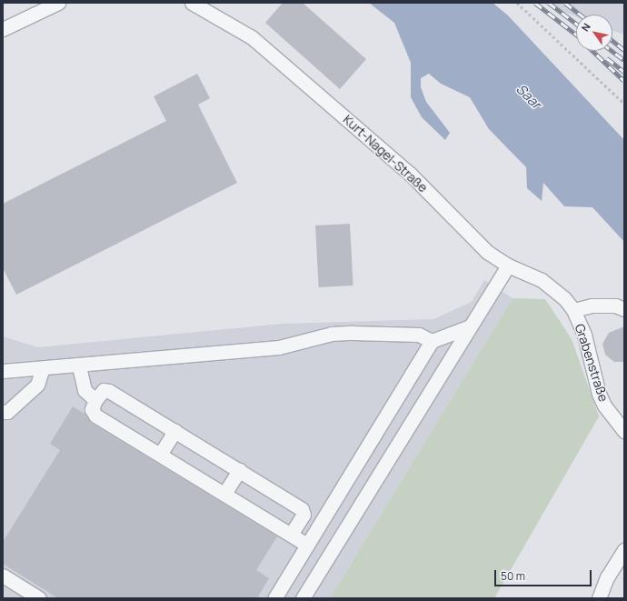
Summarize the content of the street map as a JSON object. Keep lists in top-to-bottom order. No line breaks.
{"streets":{"street":["Kurt-Nagel-Straße","Grabenstraße"]},"crossings":[["Kurt-Nagel-Straße","Grabenstraße"]],"water":["Saar"],"scale_bar":"50 m","north":"top left"}
